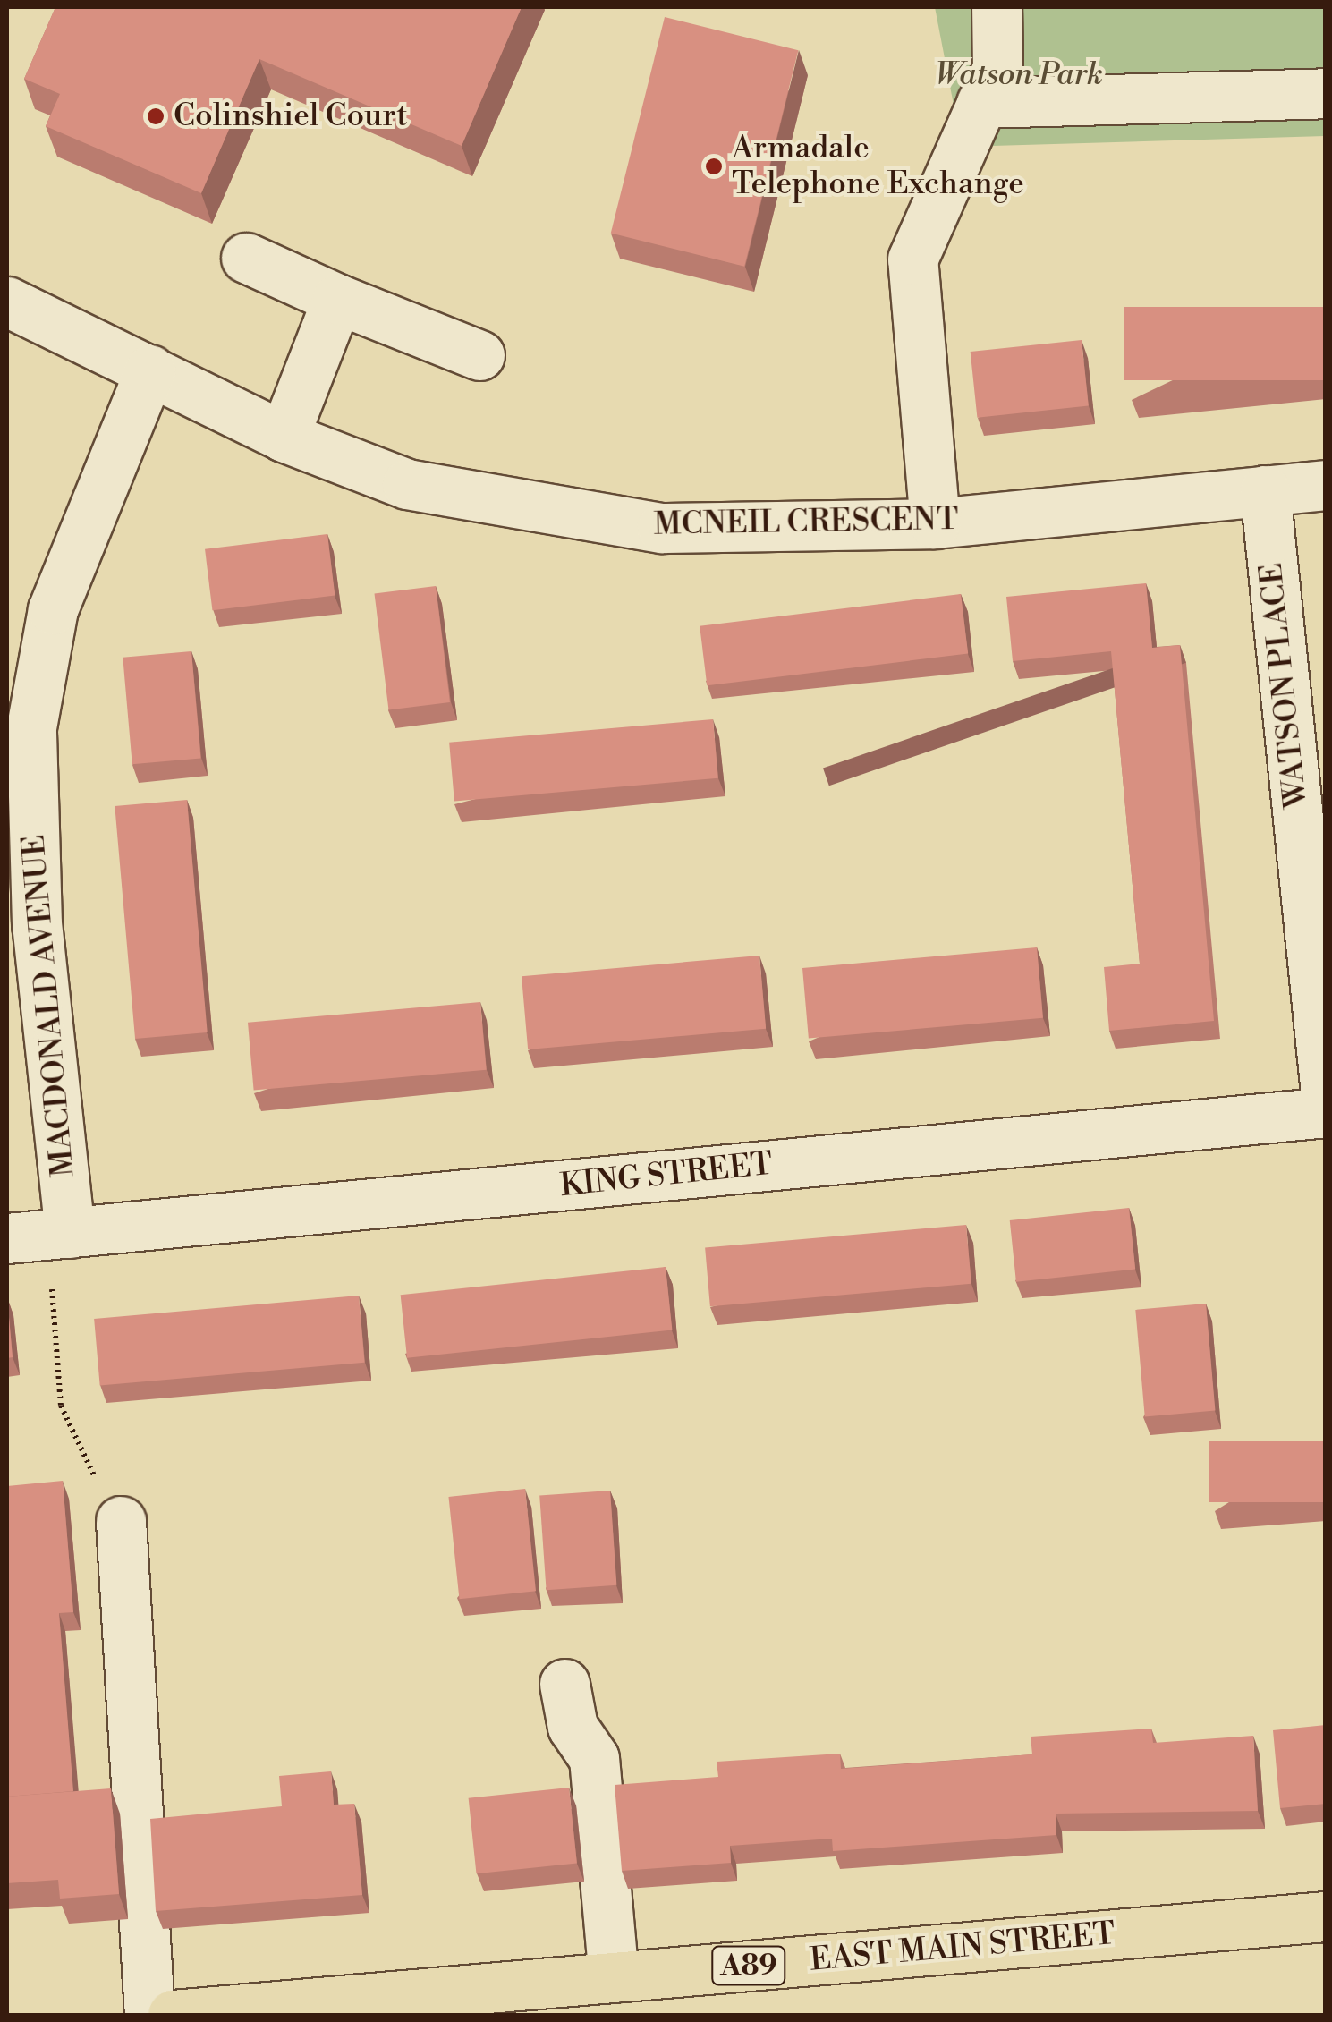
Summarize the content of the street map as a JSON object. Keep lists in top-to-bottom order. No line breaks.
{"streets":{"main road":["EAST MAIN STREET","A89"],"street":["MCNEIL CRESCENT","WATSON PLACE","MACDONALD AVENUE","KING STREET"]},"crossings":[["MCNEIL CRESCENT","WATSON PLACE"],["MCNEIL CRESCENT","MACDONALD AVENUE"],["MACDONALD AVENUE","KING STREET"]],"parks":["Watson Park"],"places":["Colinshiel Court","Armadale Telephone Exchange"]}
